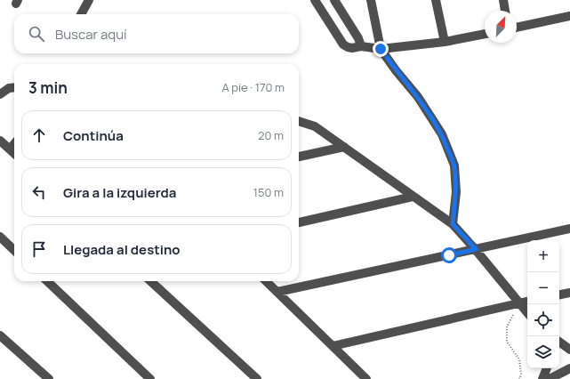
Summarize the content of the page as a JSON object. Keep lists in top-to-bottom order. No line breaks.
{"north":"top right","page":{"search":"Buscar aquí","heading":["3 min","A pie · 170 m"],"list":[["Continúa","20 m"],["Gira a la izquierda","150 m"],"Llegada al destino"],"map_buttons":["+","−"]}}
